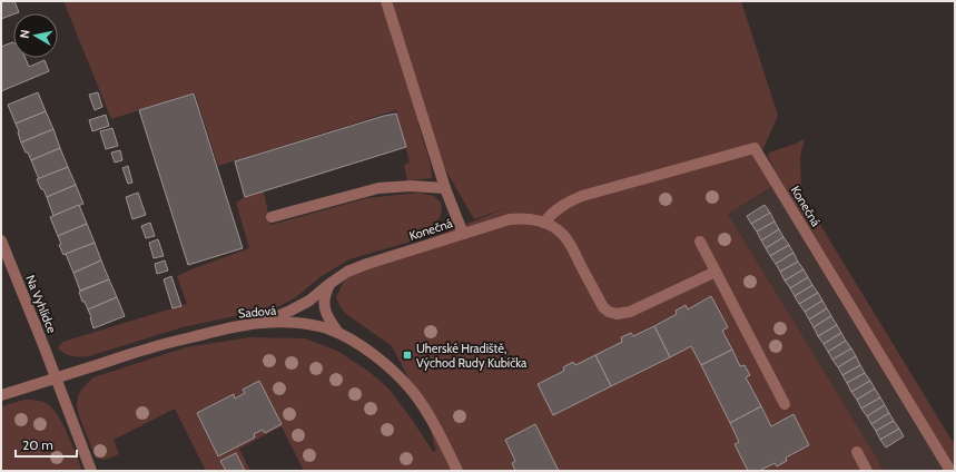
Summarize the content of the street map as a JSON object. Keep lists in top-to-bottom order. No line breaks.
{"streets":{"street":["Konečná","Na Vyhlídce","Sadová"]},"crossings":[["Konečná","Sadová"],["Na Vyhlídce","Sadová"]],"places":{"transit":["Uherské Hradiště, Východ Rudy Kubíčka"]},"scale_bar":"20 m","north":"left"}
